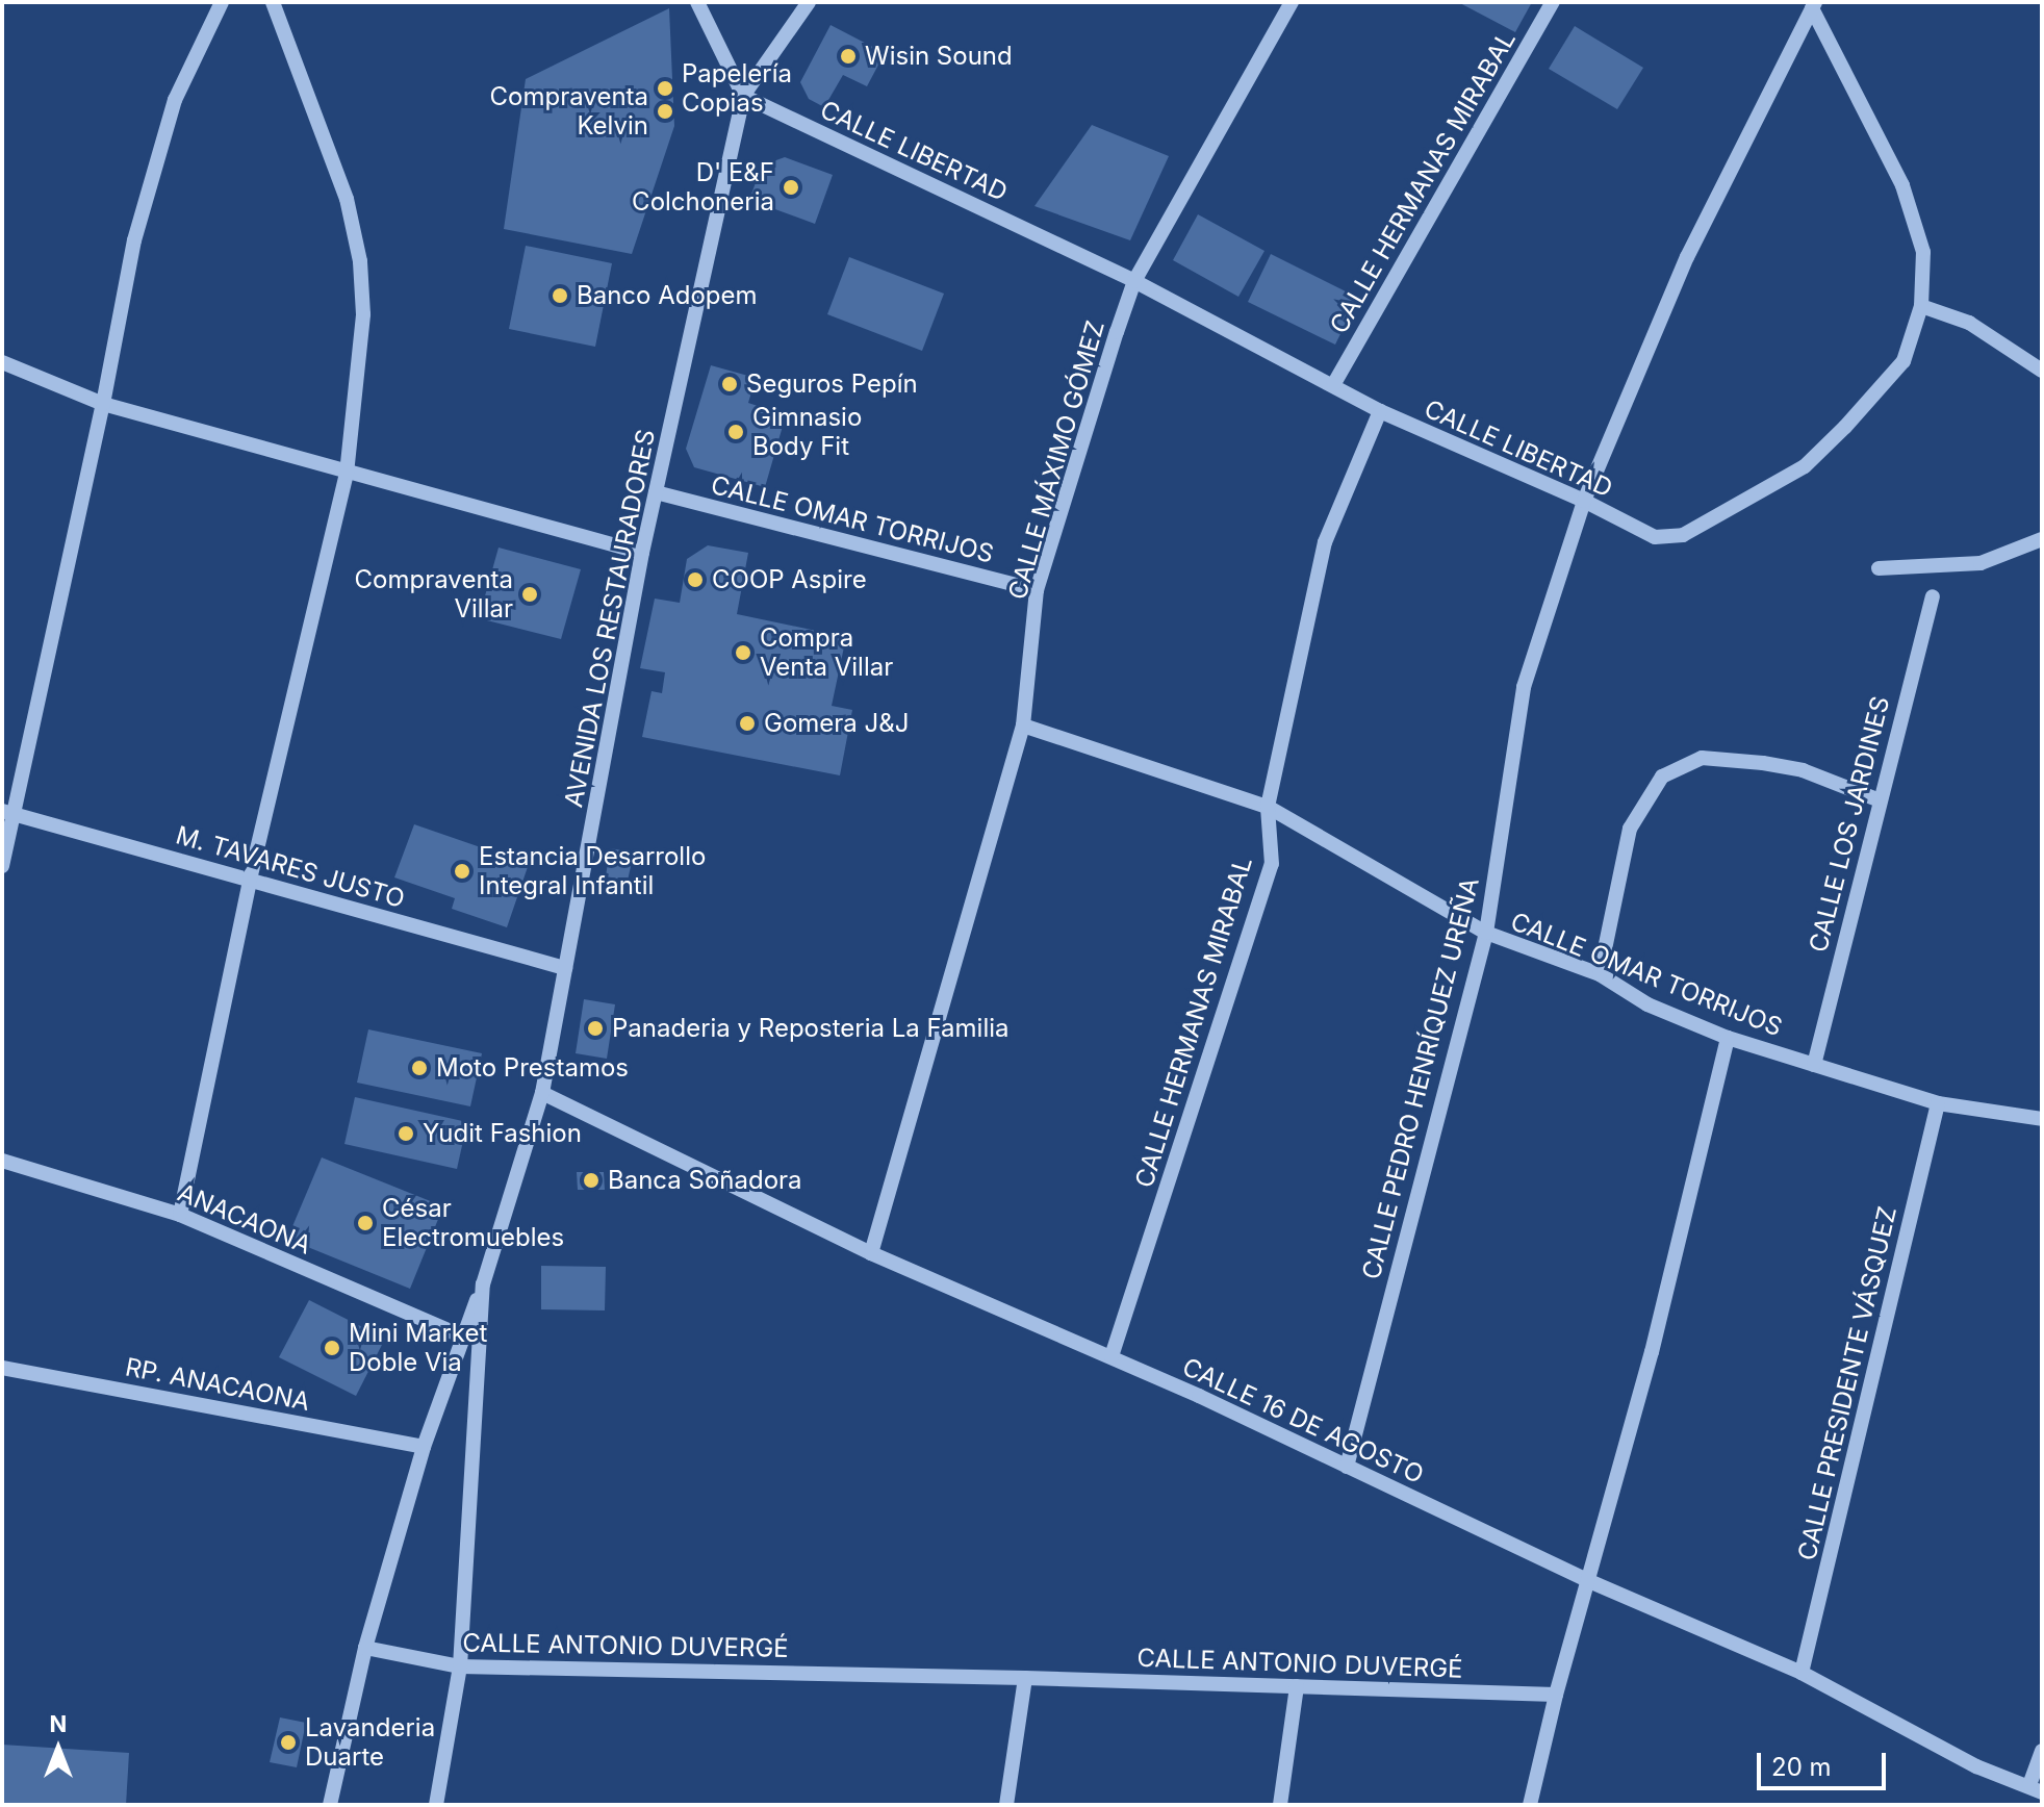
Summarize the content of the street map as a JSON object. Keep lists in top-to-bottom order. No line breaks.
{"streets":{"street":["CALLE LIBERTAD","CALLE HERMANAS MIRABAL","CALLE MÁXIMO GÓMEZ","CALLE OMAR TORRIJOS","AVENIDA LOS RESTAURADORES","CALLE LOS JARDINES","M. TAVARES JUSTO","CALLE PEDRO HENRÍQUEZ UREÑA","ANACAONA","CALLE PRESIDENTE VÁSQUEZ","RP. ANACAONA","CALLE 16 DE AGOSTO","CALLE ANTONIO DUVERGÉ"]},"crossings":[["CALLE LIBERTAD","CALLE HERMANAS MIRABAL"],["CALLE LIBERTAD","CALLE MÁXIMO GÓMEZ"],["CALLE LIBERTAD","AVENIDA LOS RESTAURADORES"],["CALLE LIBERTAD","CALLE PEDRO HENRÍQUEZ UREÑA"],["CALLE HERMANAS MIRABAL","CALLE OMAR TORRIJOS"],["CALLE HERMANAS MIRABAL","CALLE 16 DE AGOSTO"],["CALLE MÁXIMO GÓMEZ","CALLE OMAR TORRIJOS"],["CALLE MÁXIMO GÓMEZ","CALLE 16 DE AGOSTO"],["CALLE OMAR TORRIJOS","AVENIDA LOS RESTAURADORES"],["CALLE OMAR TORRIJOS","CALLE LOS JARDINES"],["CALLE OMAR TORRIJOS","CALLE PEDRO HENRÍQUEZ UREÑA"],["CALLE OMAR TORRIJOS","CALLE PRESIDENTE VÁSQUEZ"],["AVENIDA LOS RESTAURADORES","M. TAVARES JUSTO"],["AVENIDA LOS RESTAURADORES","CALLE 16 DE AGOSTO"],["AVENIDA LOS RESTAURADORES","CALLE ANTONIO DUVERGÉ"],["CALLE PEDRO HENRÍQUEZ UREÑA","CALLE 16 DE AGOSTO"],["CALLE PRESIDENTE VÁSQUEZ","CALLE 16 DE AGOSTO"]],"places":["Wisin Sound","Papelería Copias","Compraventa Kelvin","D' E&F Colchoneria","Banco Adopem","Seguros Pepín","Gimnasio Body Fit","COOP Aspire","Compraventa Villar","Compra Venta Villar","Gomera J&J","Estancia Desarrollo Integral Infantil","Panaderia y Reposteria La Familia","Moto Prestamos","Yudit Fashion","Banca Soñadora","César Electromuebles","Mini Market Doble Via","Lavanderia Duarte"],"scale_bar":"20 m","north":"top"}
